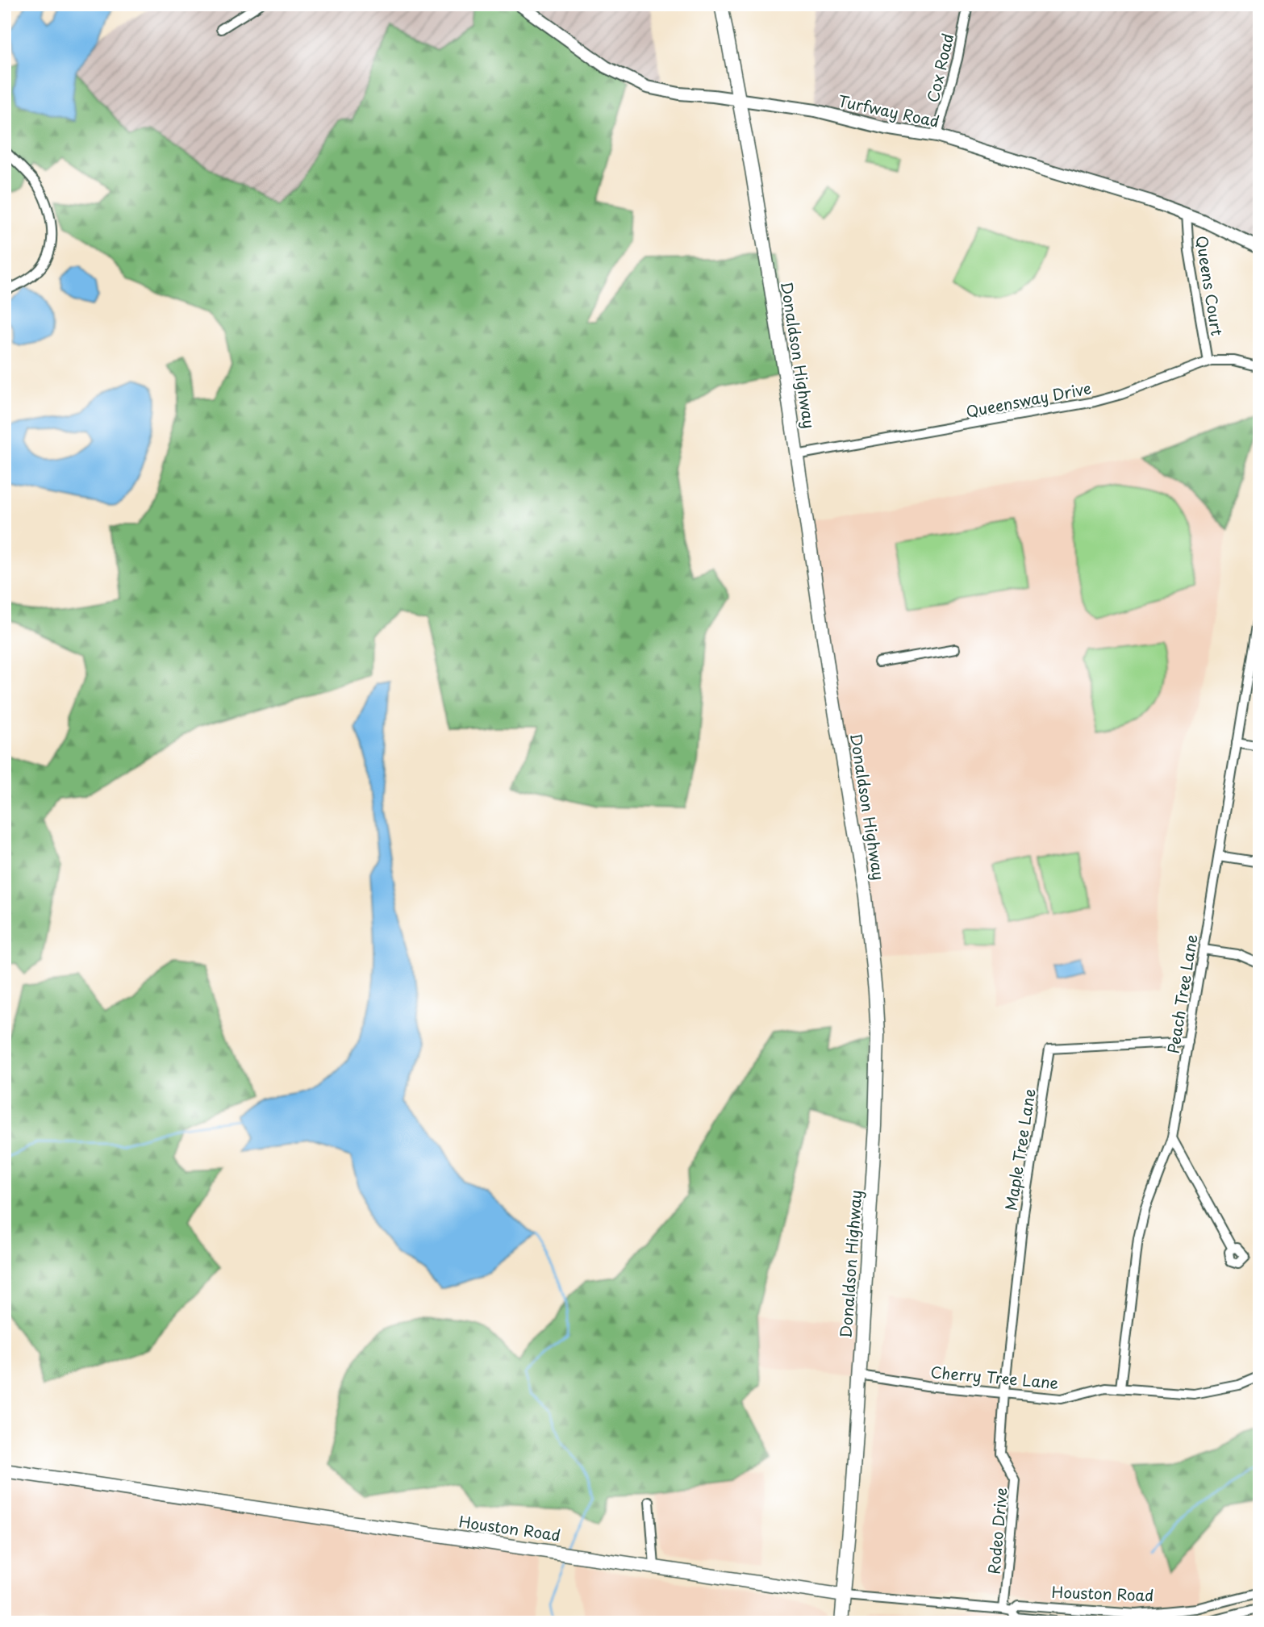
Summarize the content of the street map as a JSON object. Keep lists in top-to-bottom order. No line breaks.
{"streets":{"main road":["Turfway Road","Donaldson Highway","Houston Road"],"street":["Cox Road","Queens Court","Queensway Drive","Peach Tree Lane","Maple Tree Lane","Cherry Tree Lane","Rodeo Drive"]},"crossings":[["Cox Road","Turfway Road"],["Turfway Road","Queens Court"],["Turfway Road","Donaldson Highway"],["Queens Court","Queensway Drive"],["Donaldson Highway","Queensway Drive"],["Donaldson Highway","Cherry Tree Lane"],["Donaldson Highway","Houston Road"],["Peach Tree Lane","Maple Tree Lane"],["Peach Tree Lane","Cherry Tree Lane"],["Maple Tree Lane","Cherry Tree Lane"],["Maple Tree Lane","Rodeo Drive"],["Cherry Tree Lane","Rodeo Drive"],["Houston Road","Rodeo Drive"]]}
